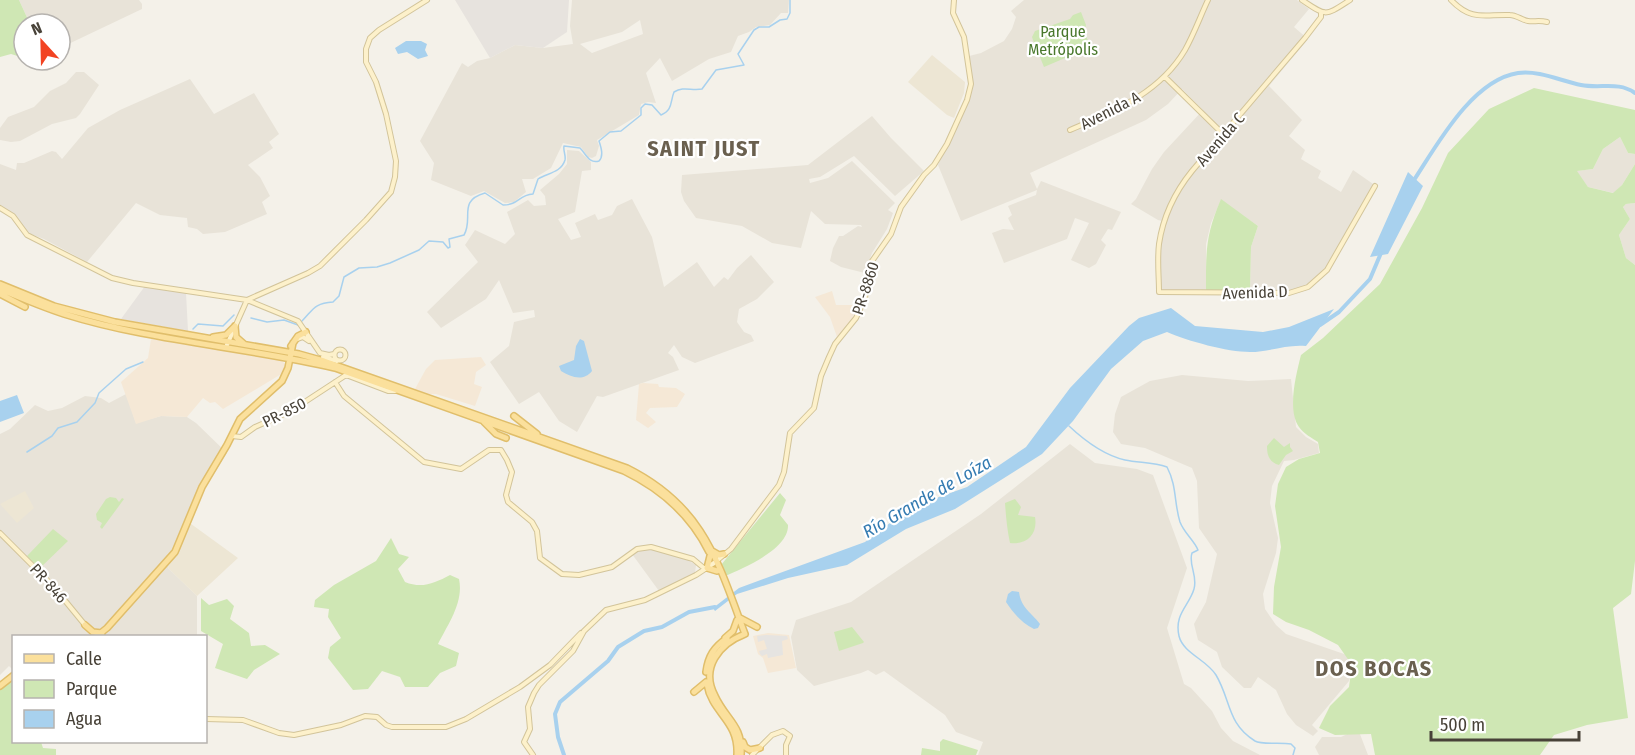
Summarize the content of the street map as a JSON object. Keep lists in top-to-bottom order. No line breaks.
{"streets":{"street":["Avenida A","Avenida C","PR-8860","Avenida D","PR-850","PR-846"]},"crossings":[["Avenida C","Avenida D"]],"districts":["SAINT JUST","DOS BOCAS"],"water":["Río Grande de Loíza"],"parks":["Parque Metrópolis"],"legend":["Calle","Parque","Agua"],"scale_bar":"500 m","north":"top"}
